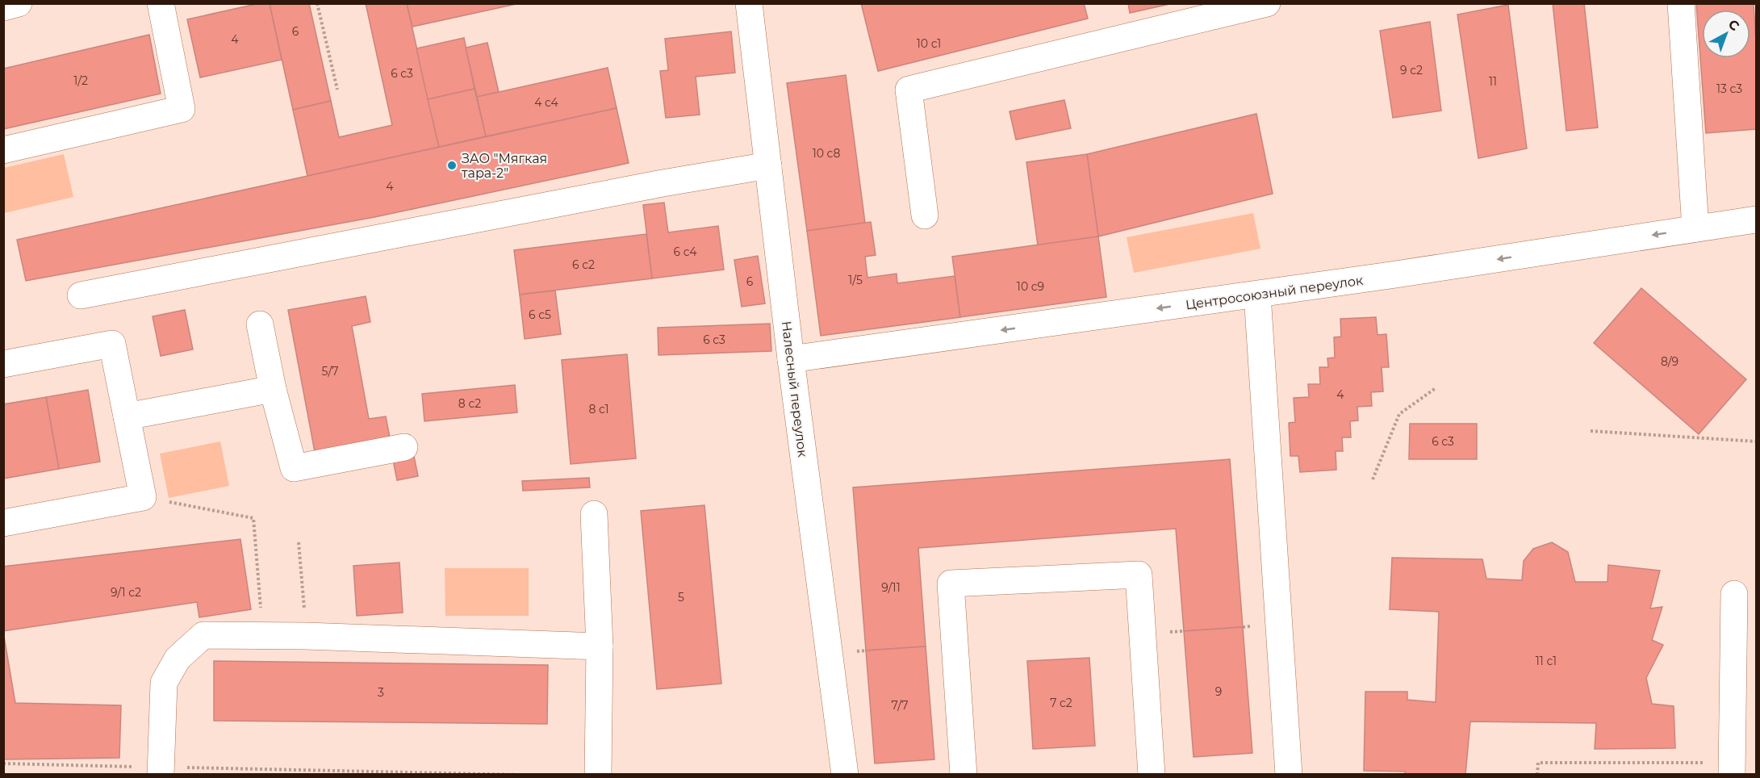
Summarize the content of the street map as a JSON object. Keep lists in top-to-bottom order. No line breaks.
{"streets":{"street":["Центросоюзный переулок","Налесный переулок"]},"crossings":[["Центросоюзный переулок","Налесный переулок"]],"one_way":["Центросоюзный переулок"],"places":["ЗАО \"Мягкая тара-2\""],"house_numbers":["6","4","10 с1","9 с2","6 с3","1/2","11","13 с3","4 с4","10 с8","4","6 с4","6 с2","1/5","6","10 с9","6 с5","6 с3","8/9","5/7","4","8 с2","8 с1","6 с3","9/11","9/1 с2","5","11 с1","9","3","7 с2","7/7"],"north":"top right"}
